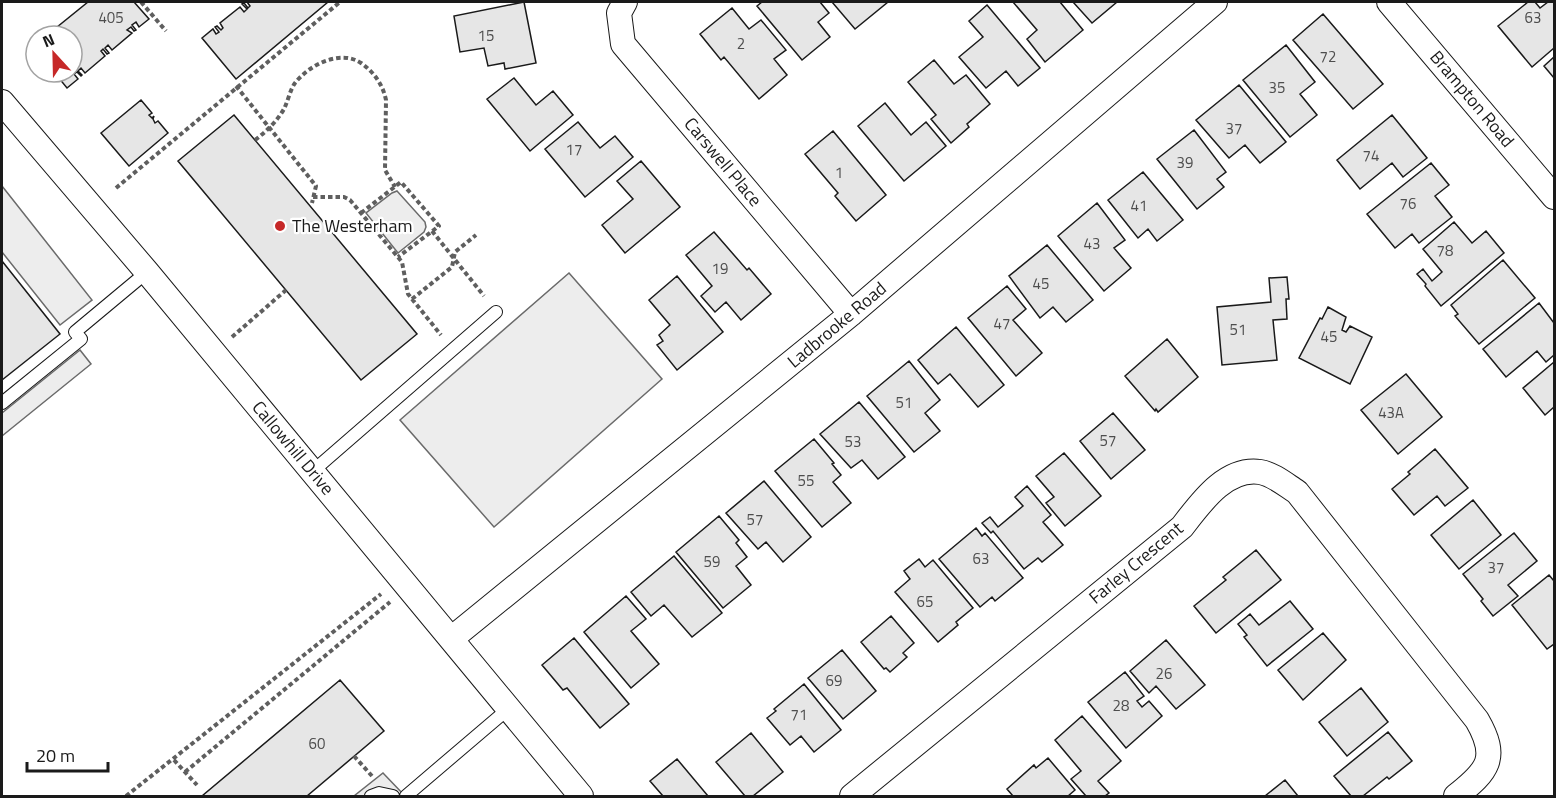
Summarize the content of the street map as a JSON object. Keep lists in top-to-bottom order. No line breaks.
{"streets":{"street":["Brampton Road","Carswell Place","Ladbrooke Road","Callowhill Drive","Farley Crescent"]},"crossings":[["Carswell Place","Ladbrooke Road"],["Ladbrooke Road","Callowhill Drive"]],"places":["The Westerham"],"house_numbers":["405","63","15","2","72","35","37","17","74","39","1","76","41","43","78","19","45","47","51","45","51","43A","57","53","55","57","63","59","37","65","26","69","28","71","60"],"scale_bar":"20 m","north":"top"}
